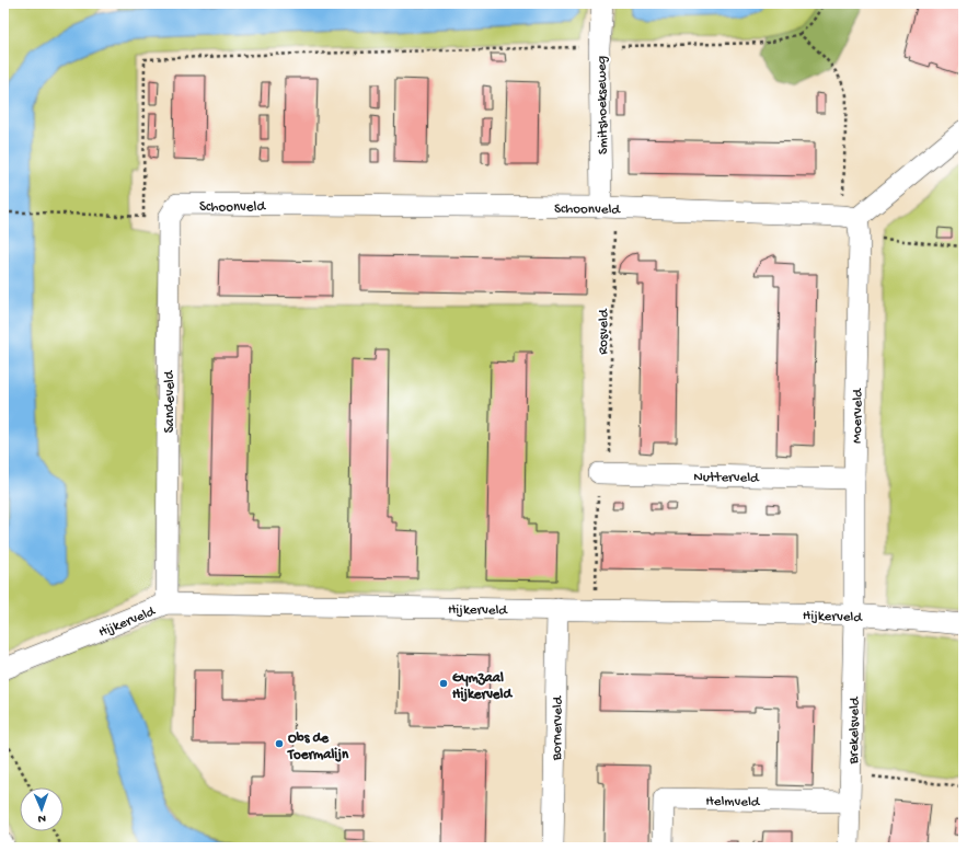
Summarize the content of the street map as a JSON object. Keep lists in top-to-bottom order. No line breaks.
{"streets":{"street":["Smitshoekseweg","Schoonveld","Sandeveld","Moerveld","Nutterveld","Hijkerveld","Bornerveld","Brekelsveld","Helmveld"],"path":["Rosveld"]},"crossings":[["Smitshoekseweg","Schoonveld"],["Smitshoekseweg","Rosveld"],["Schoonveld","Rosveld"],["Schoonveld","Sandeveld"],["Schoonveld","Moerveld"],["Rosveld","Nutterveld"],["Rosveld","Hijkerveld"],["Sandeveld","Hijkerveld"],["Moerveld","Nutterveld"],["Moerveld","Hijkerveld"],["Moerveld","Brekelsveld"],["Hijkerveld","Bornerveld"],["Hijkerveld","Brekelsveld"],["Brekelsveld","Helmveld"]],"places":["Gymzaal Hijkerveld","Obs de Toermalijn"],"north":"bottom"}
